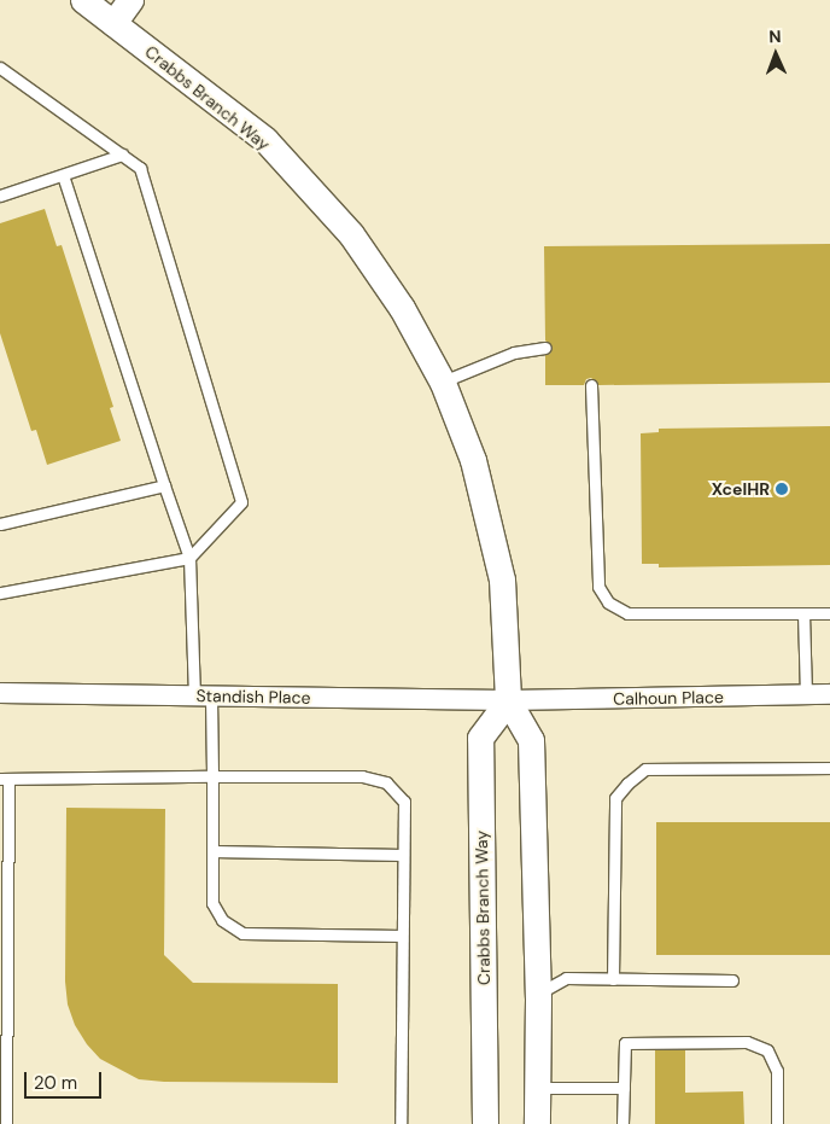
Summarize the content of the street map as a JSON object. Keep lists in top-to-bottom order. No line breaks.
{"streets":{"street":["Crabbs Branch Way","Standish Place","Calhoun Place"]},"crossings":[["Crabbs Branch Way","Standish Place"],["Crabbs Branch Way","Calhoun Place"],["Standish Place","Calhoun Place"]],"places":["XcelHR"],"scale_bar":"20 m","north":"top"}
